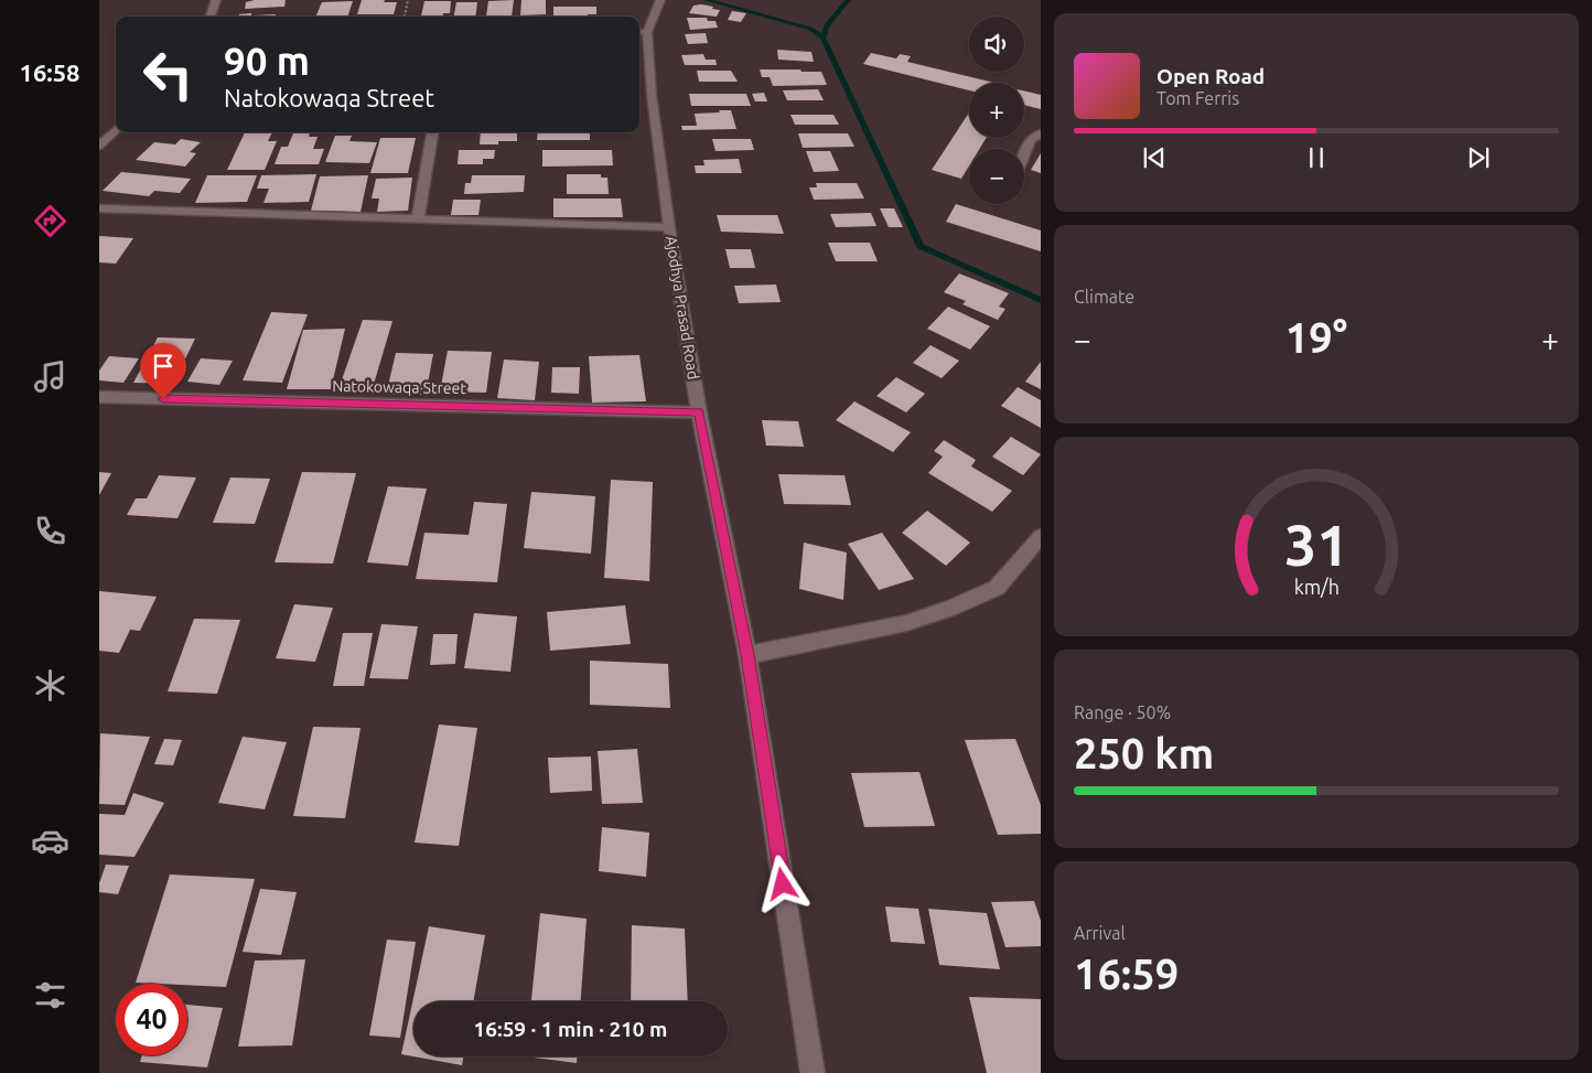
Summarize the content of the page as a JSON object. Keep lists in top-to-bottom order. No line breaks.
{"streets":{"street":["Ajodhya Prasad Road","Natokowaqa Street"]},"crossings":[["Ajodhya Prasad Road","Natokowaqa Street"]],"page":{"tabs":"16:58","map_buttons":["+","−"],"turn":["90 m","Natokowaqa Street"],"song":["Open Road","Tom Ferris"],"tile":["Climate",["Range · 50%","250 km"],["Arrival","16:59"]],"heat":["−","19°","+"],"limit":"40","trip":"16:59 · 1 min · 210 m","gauge":["31","km/h"]}}
